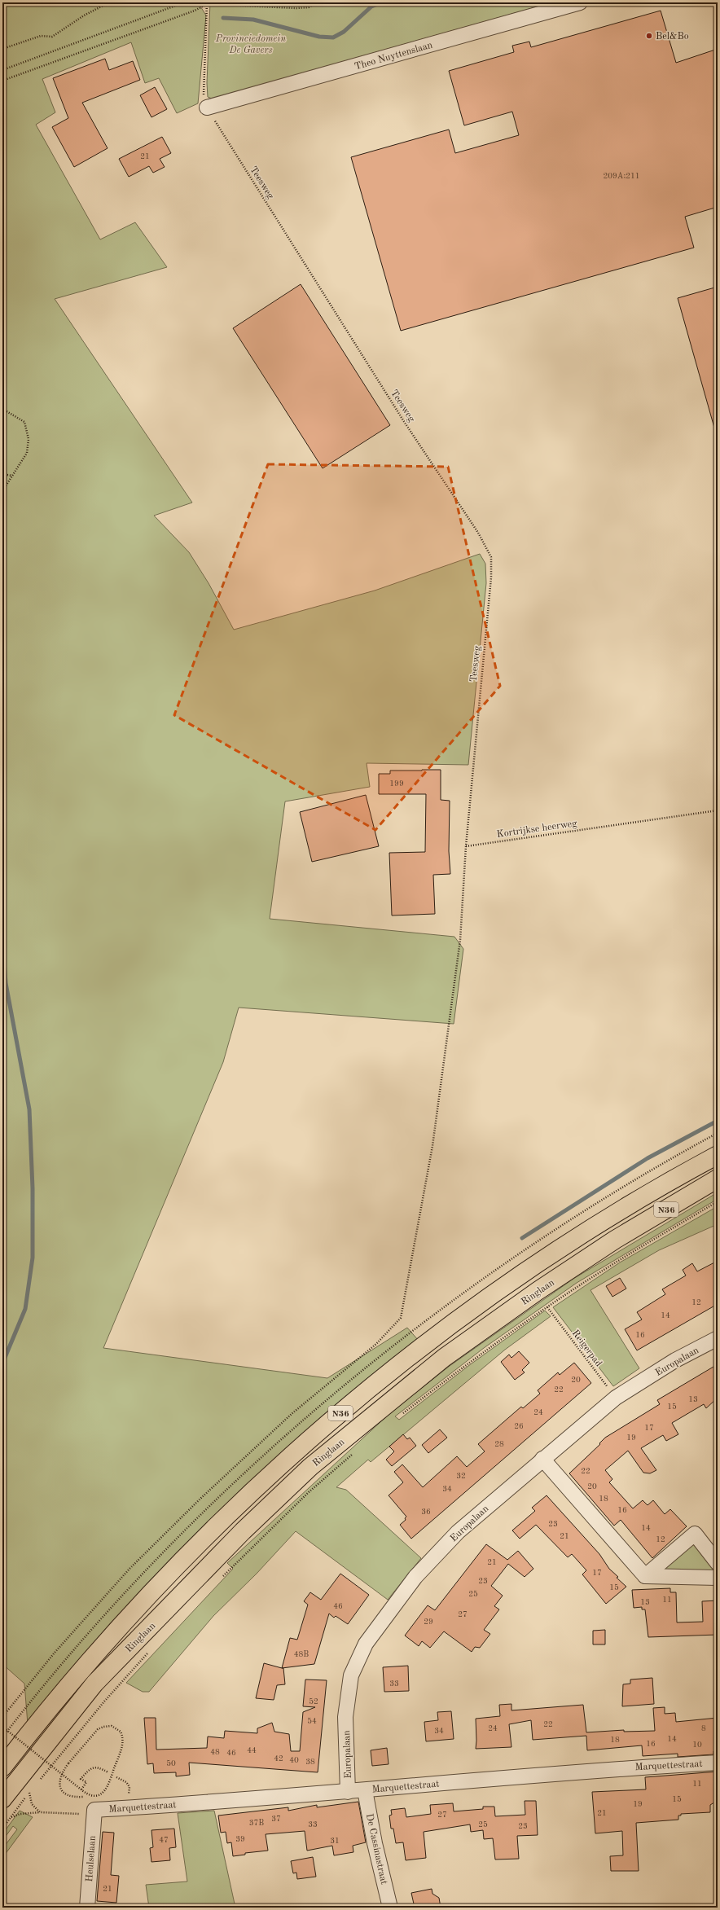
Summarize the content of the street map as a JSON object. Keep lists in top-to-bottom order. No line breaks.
{"streets":{"main road":["N36","Ringlaan"],"street":["Theo Nuyttenslaan","Europalaan","Marquettestraat","De Cassinastraat","Heulselaan"],"path":["Teesweg","Kortrijkse heerweg","Reigerpad"]},"crossings":[["Theo Nuyttenslaan","Teesweg"],["Teesweg","Kortrijkse heerweg"],["Reigerpad","Europalaan"],["Europalaan","Marquettestraat"],["Marquettestraat","De Cassinastraat"],["Marquettestraat","Heulselaan"]],"parks":["Provinciedomein De Gavers"],"places":["Bel&Bo"],"house_numbers":["21","209A;211","199","12","14","16","20","22","13","15","24","26","17","19","28","22","32","20","34","18","16","36","23","14","21","12","21","17","23","15","25","11","13","46","27","29","48B","33","52","54","22","24","8","34","14","18","16","10","44","48","46","42","40","38","50","11","15","19","21","27","37","37B","33","25","23","39","47","31","21"]}
